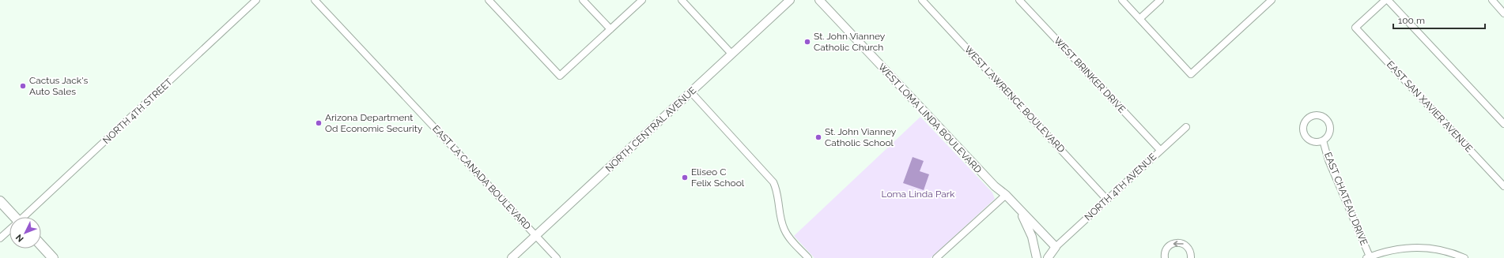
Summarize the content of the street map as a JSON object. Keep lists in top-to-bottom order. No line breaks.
{"streets":{"street":["WEST BRINKER DRIVE","WEST LAWRENCE BOULEVARD","EAST SAN XAVIER AVENUE","NORTH 4TH STREET","WEST LOMA LINDA BOULEVARD","NORTH CENTRAL AVENUE","EAST LA CANADA BOULEVARD","NORTH 4TH AVENUE","EAST CHATEAU DRIVE"]},"crossings":[["WEST BRINKER DRIVE","NORTH 4TH AVENUE"],["WEST LAWRENCE BOULEVARD","NORTH 4TH AVENUE"],["WEST LOMA LINDA BOULEVARD","NORTH 4TH AVENUE"],["NORTH CENTRAL AVENUE","EAST LA CANADA BOULEVARD"]],"parks":["Loma Linda Park"],"places":["St. John Vianney Catholic Church","Cactus Jack's Auto Sales","Arizona Department Od Economic Security","St. John Vianney Catholic School","Eliseo C Felix School"],"scale_bar":"100 m","north":"bottom left"}
